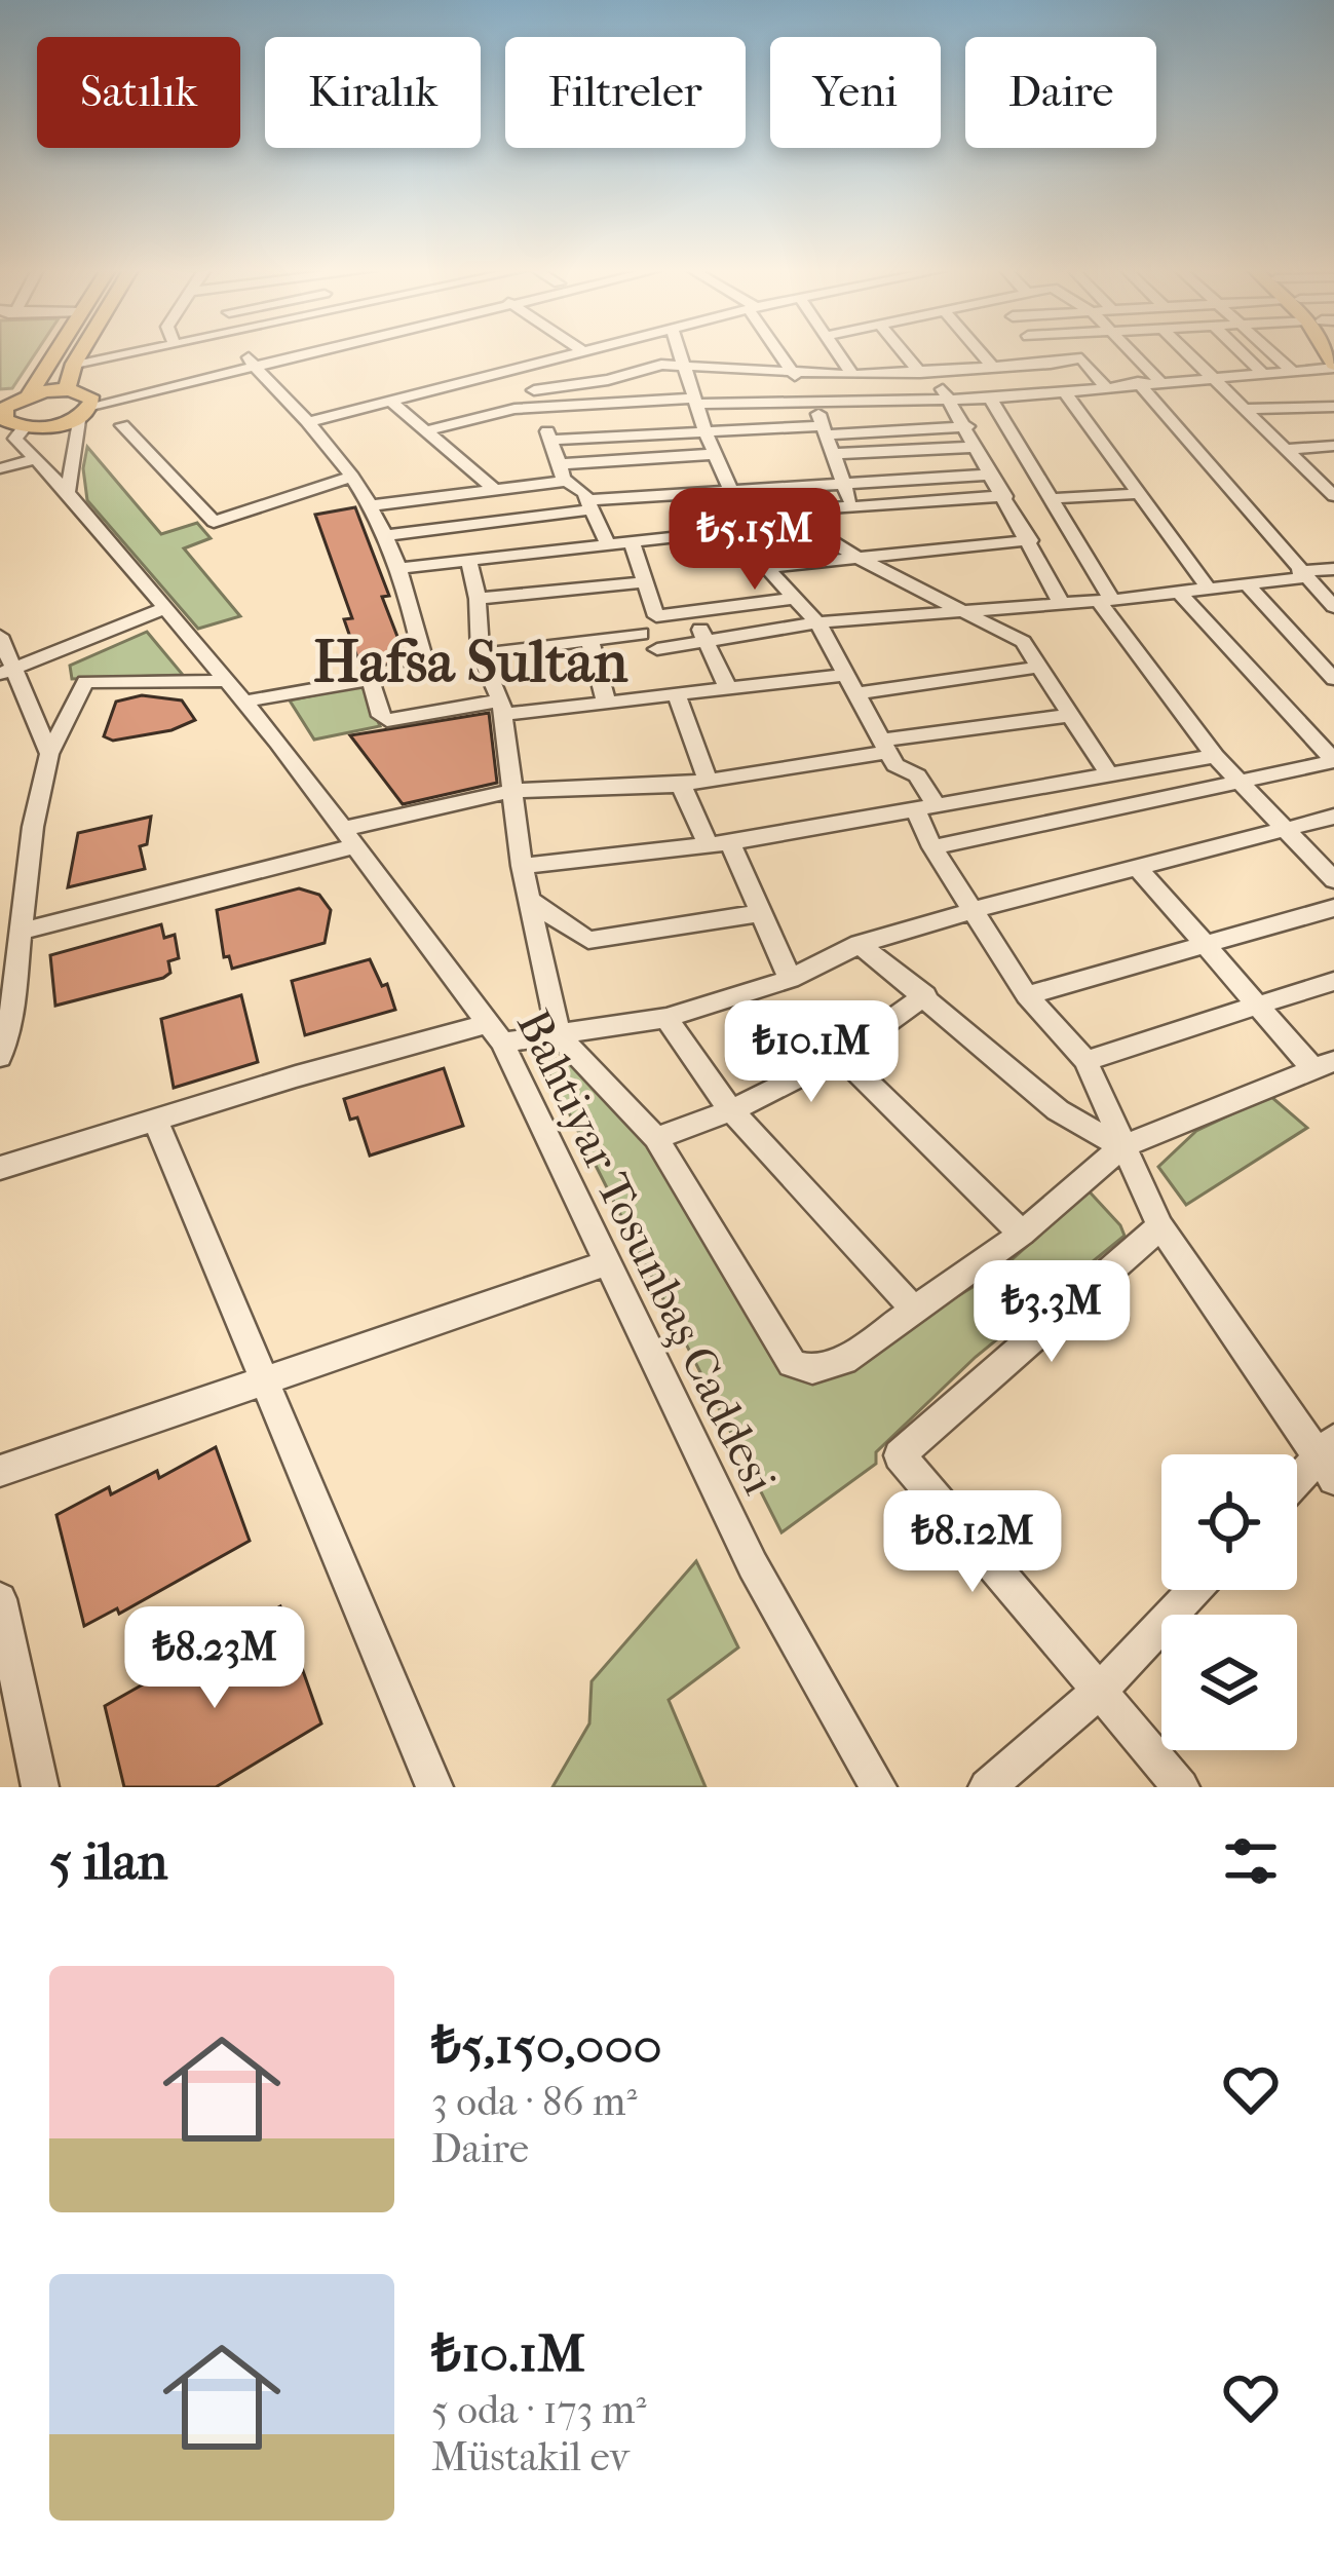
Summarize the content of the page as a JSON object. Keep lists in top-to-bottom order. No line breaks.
{"streets":{"street":["Bahtiyar Tosunbaş Caddesi"]},"districts":["Hafsa Sultan"],"page":{"chip":["Satılık","Kiralık","Filtreler","Yeni","Daire"],"price":["₺5.15M","₺10.1M","₺3.3M","₺8.12M","₺8.23M"],"heading":"5 ilan","list":[{"name":"₺5,150,000","note":"3 oda · 86 m² · Daire"},{"name":"₺10.1M","note":"5 oda · 173 m² · Müstakil ev"}]}}
